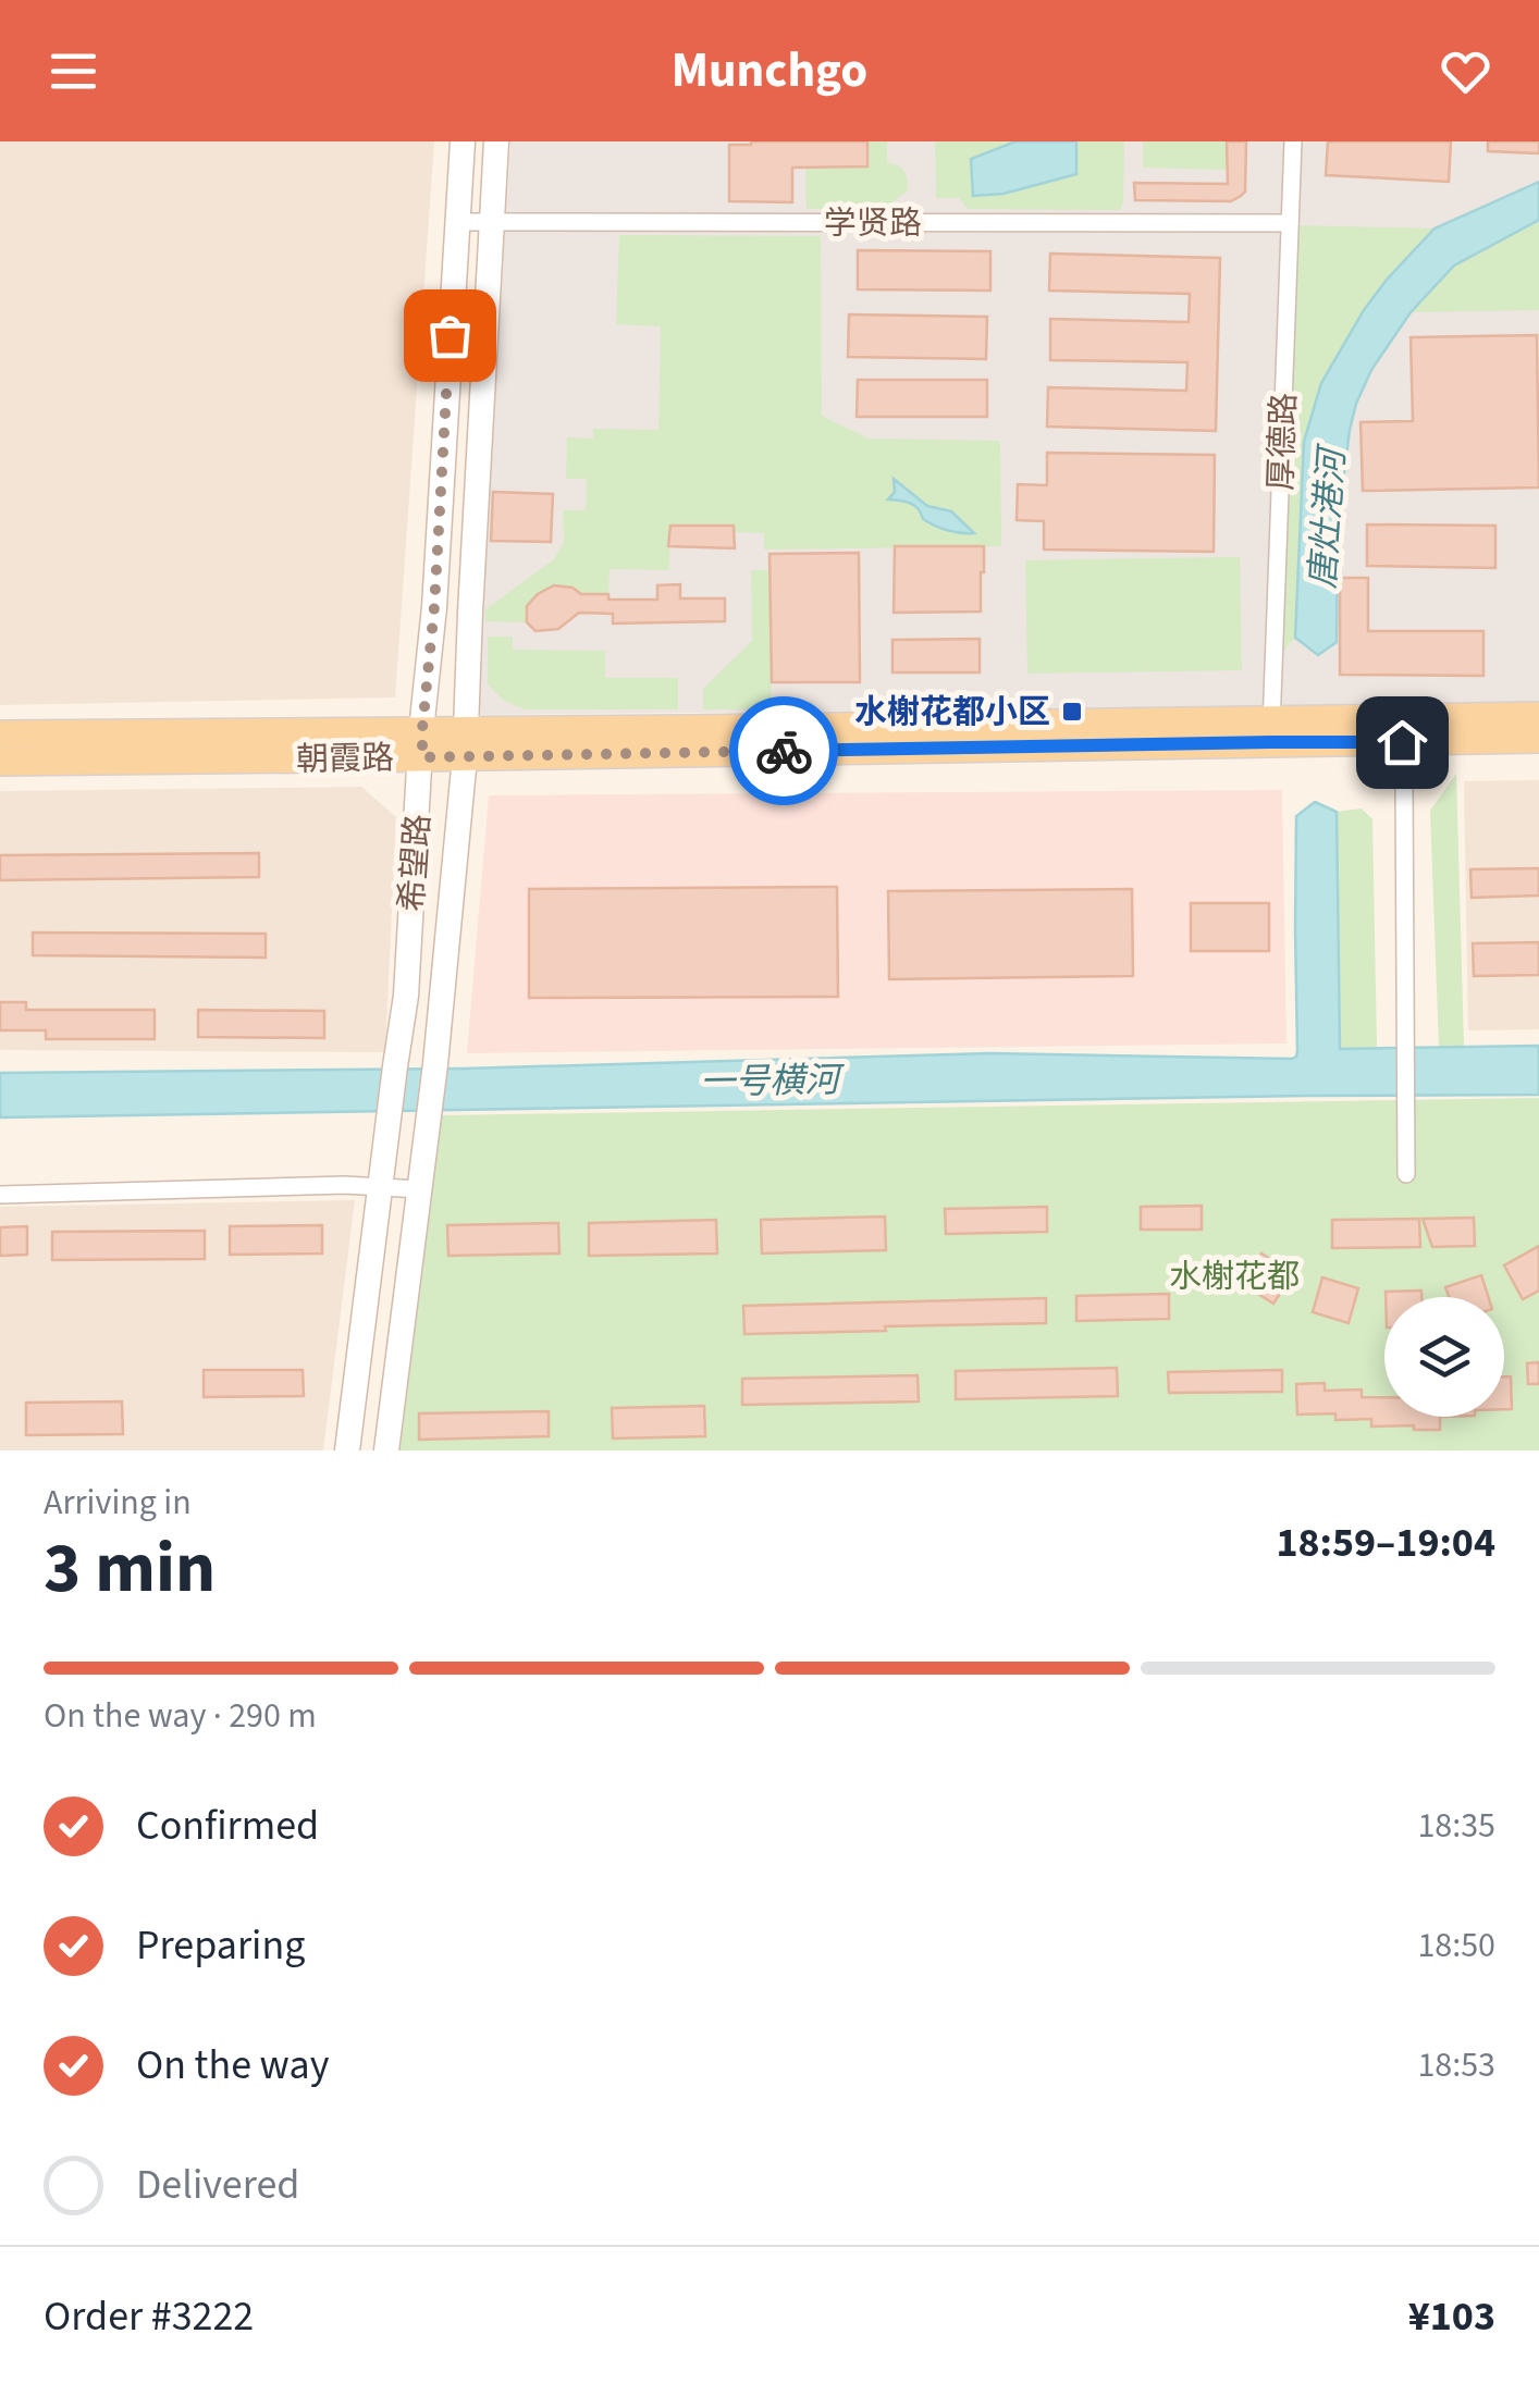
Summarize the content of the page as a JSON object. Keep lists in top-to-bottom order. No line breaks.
{"streets":{"main road":["朝霞路","希望路"],"street":["学贤路","厚德路"]},"crossings":[["学贤路","厚德路"],["学贤路","希望路"],["厚德路","朝霞路"],["朝霞路","希望路"]],"water":["唐灶港河","一号横河"],"parks":["水榭花都"],"places":{"transit":["水榭花都小区"]},"page":{"header":"Munchgo","heading":["3 min","Arriving in","18:59–19:04"],"panel":["Order #3222","¥103"],"bar":"On the way · 290 m","list":[["Confirmed","18:35"],["Preparing","18:50"],["On the way","18:53"],"Delivered"]}}
